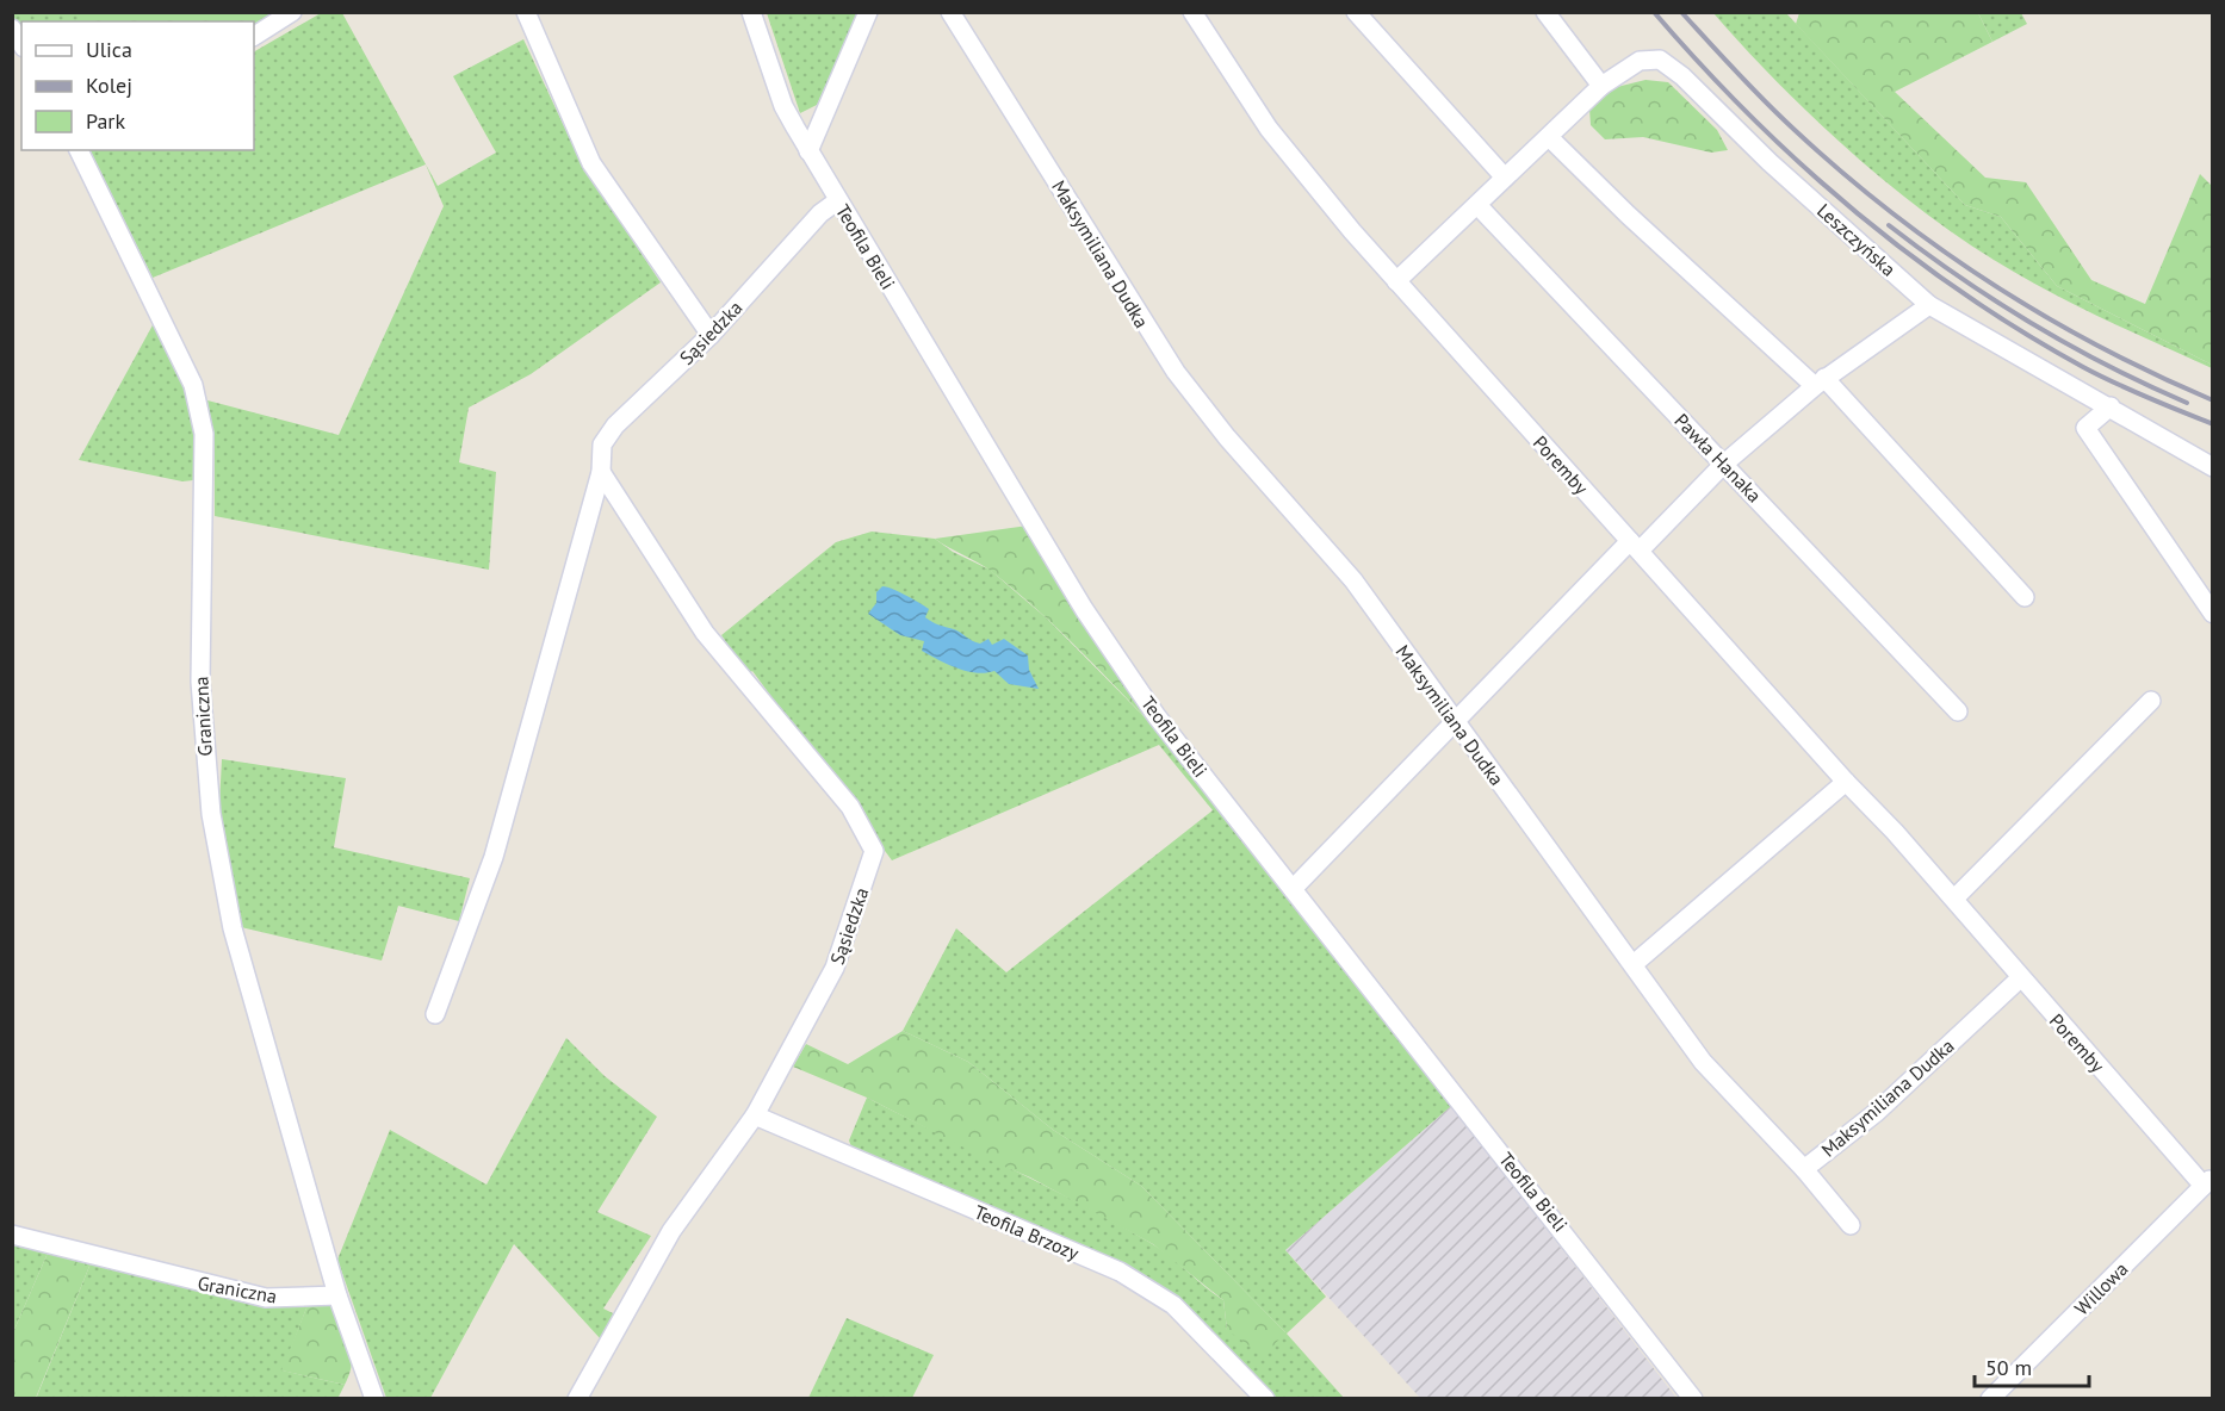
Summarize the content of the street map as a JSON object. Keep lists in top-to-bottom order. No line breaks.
{"streets":{"street":["Leszczyńska","Teofila Bieli","Maksymiliana Dudka","Sąsiedzka","Pawła Hanaka","Poremby","Graniczna","Teofila Brzozy","Willowa"]},"crossings":[["Leszczyńska","Pawła Hanaka"],["Leszczyńska","Poremby"],["Teofila Bieli","Sąsiedzka"],["Maksymiliana Dudka","Poremby"],["Sąsiedzka","Teofila Brzozy"],["Poremby","Willowa"]],"legend":["Ulica","Kolej","Park"],"scale_bar":"50 m"}
